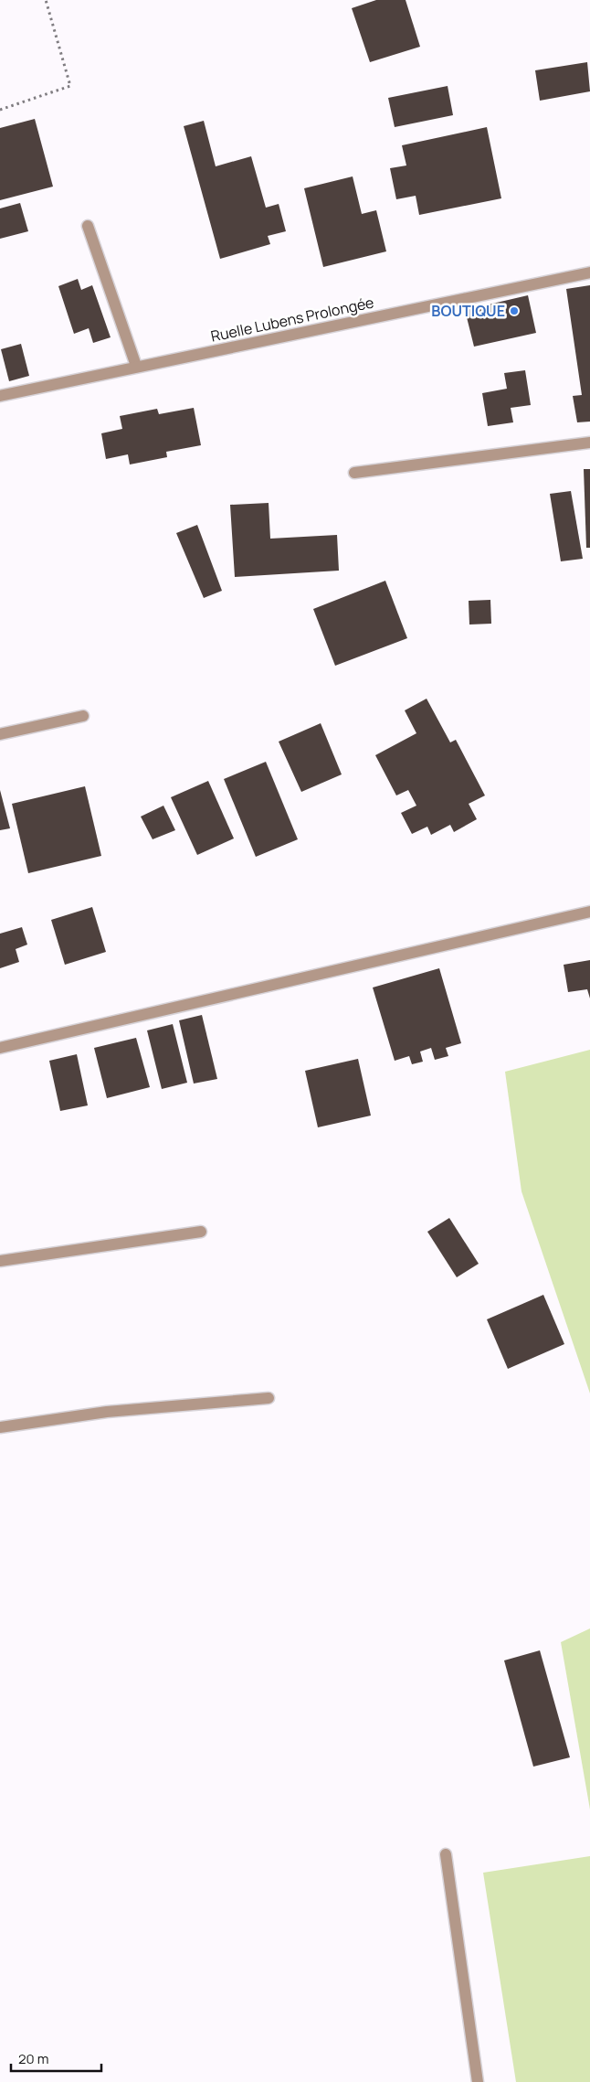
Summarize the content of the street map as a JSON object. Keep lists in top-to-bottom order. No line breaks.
{"streets":{"street":["Ruelle Lubens Prolongée"]},"places":["BOUTIQUE"],"scale_bar":"20 m"}
